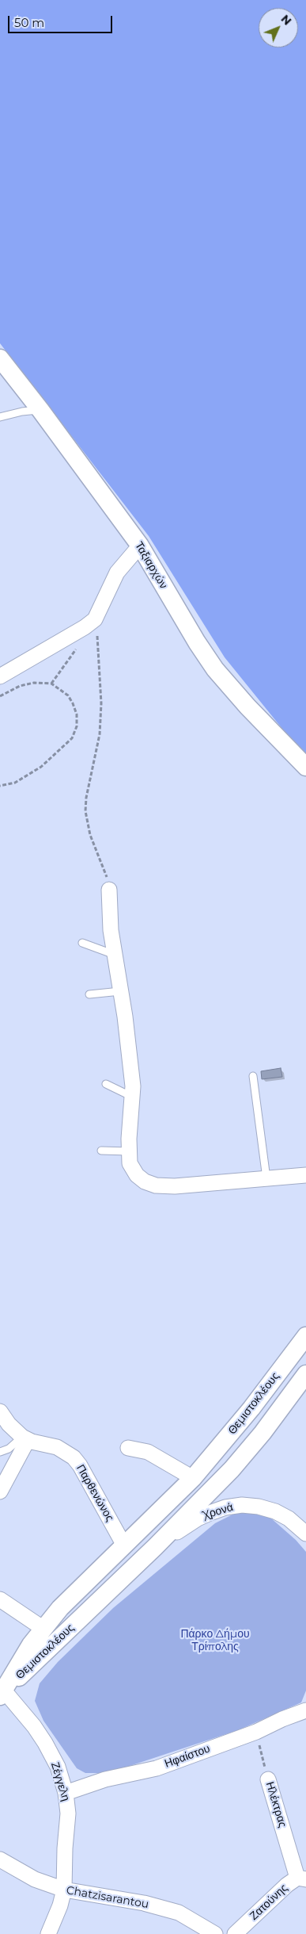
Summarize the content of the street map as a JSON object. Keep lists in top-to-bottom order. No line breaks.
{"streets":{"street":["Ταξιαρχών","Θεμιστοκλέους","Παρθενώνος","Χρονά","Ηφαίστου","Ζέγγελη","Ηλέκτρας","Chatzisarantou","Ζατούνης"]},"crossings":[["Θεμιστοκλέους","Παρθενώνος"],["Θεμιστοκλέους","Χρονά"],["Θεμιστοκλέους","Ζέγγελη"],["Ηφαίστου","Ζέγγελη"],["Ηφαίστου","Ηλέκτρας"],["Ζέγγελη","Chatzisarantou"],["Ηλέκτρας","Ζατούνης"]],"parks":["Πάρκο Δήμου Τρίπολης"],"scale_bar":"50 m","north":"top right"}
